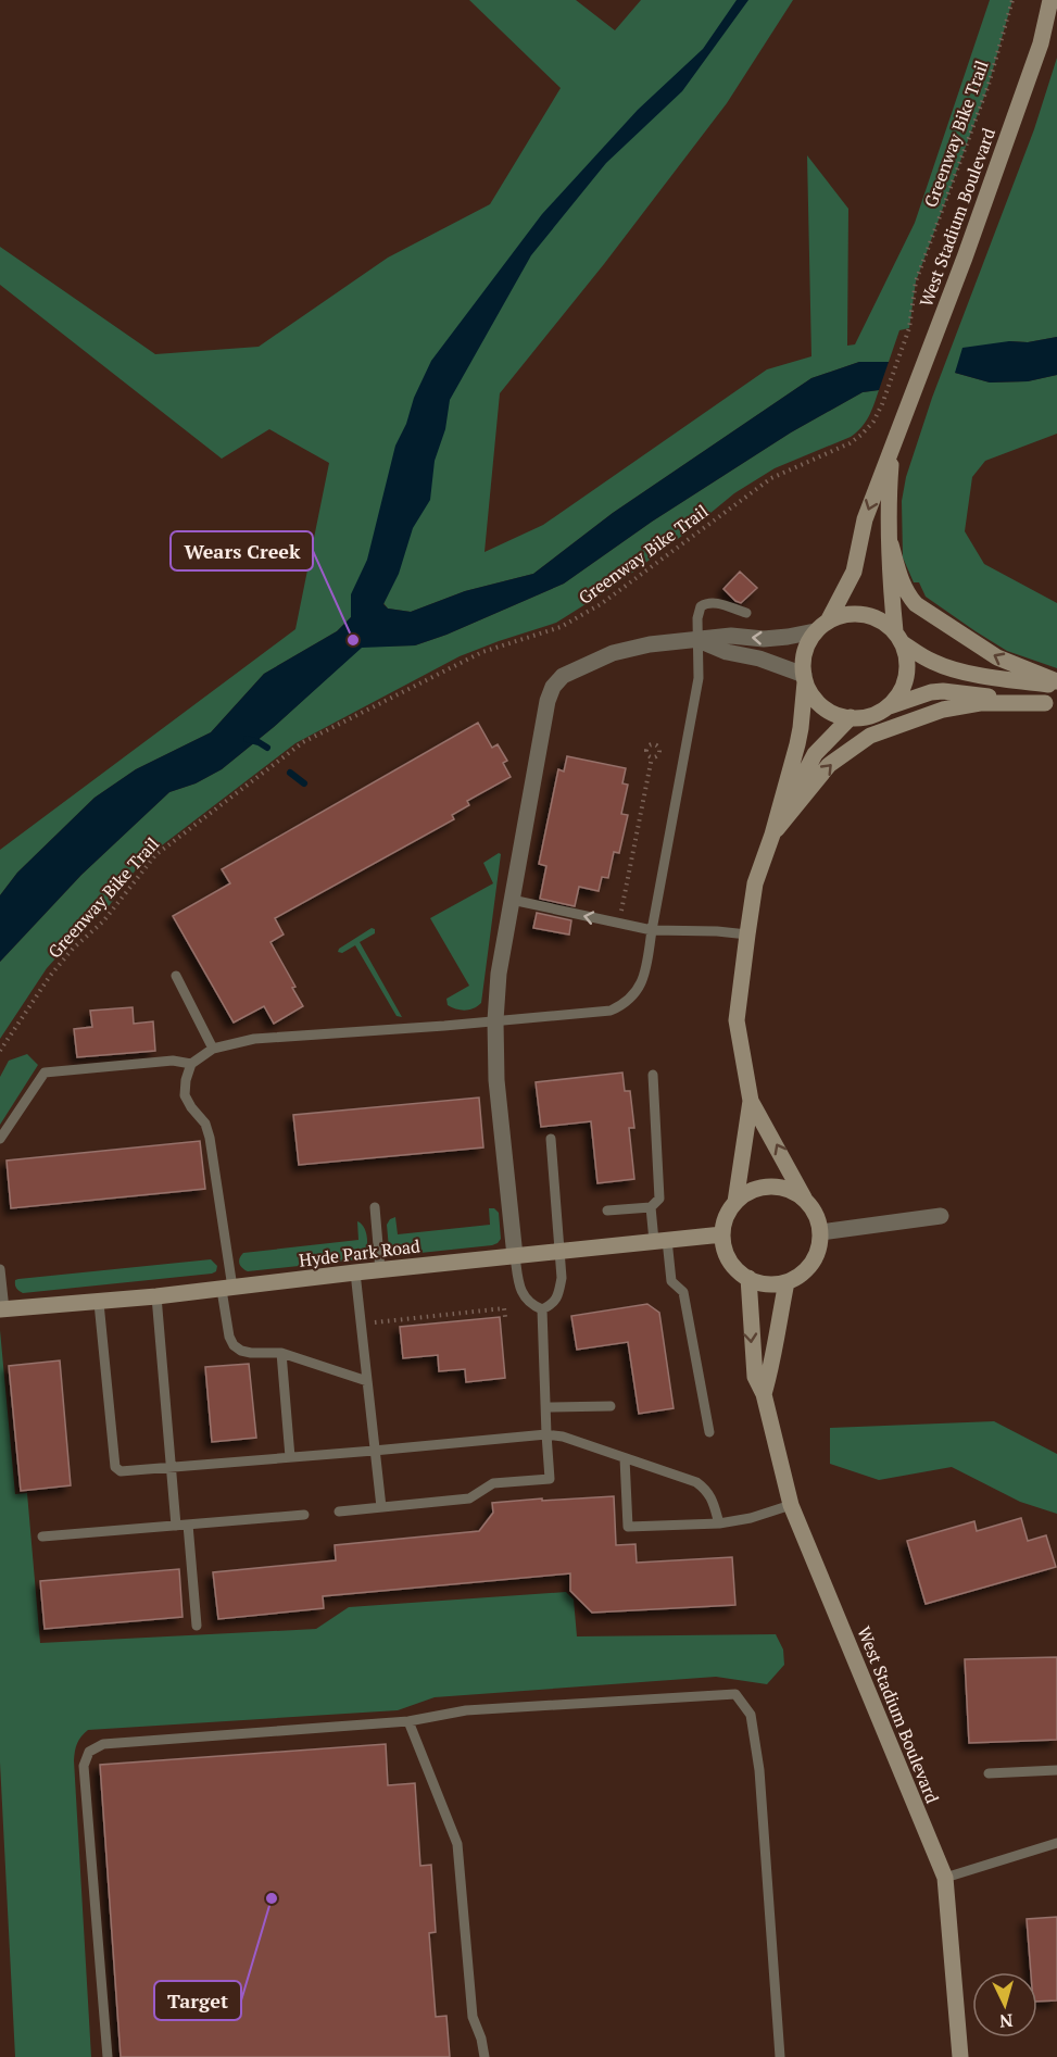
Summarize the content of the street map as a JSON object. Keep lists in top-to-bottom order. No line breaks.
{"streets":{"main road":["West Stadium Boulevard","Hyde Park Road"],"path":["Greenway Bike Trail"]},"crossings":[["West Stadium Boulevard","Hyde Park Road"]],"places":["Wears Creek","Target"],"north":"bottom"}
